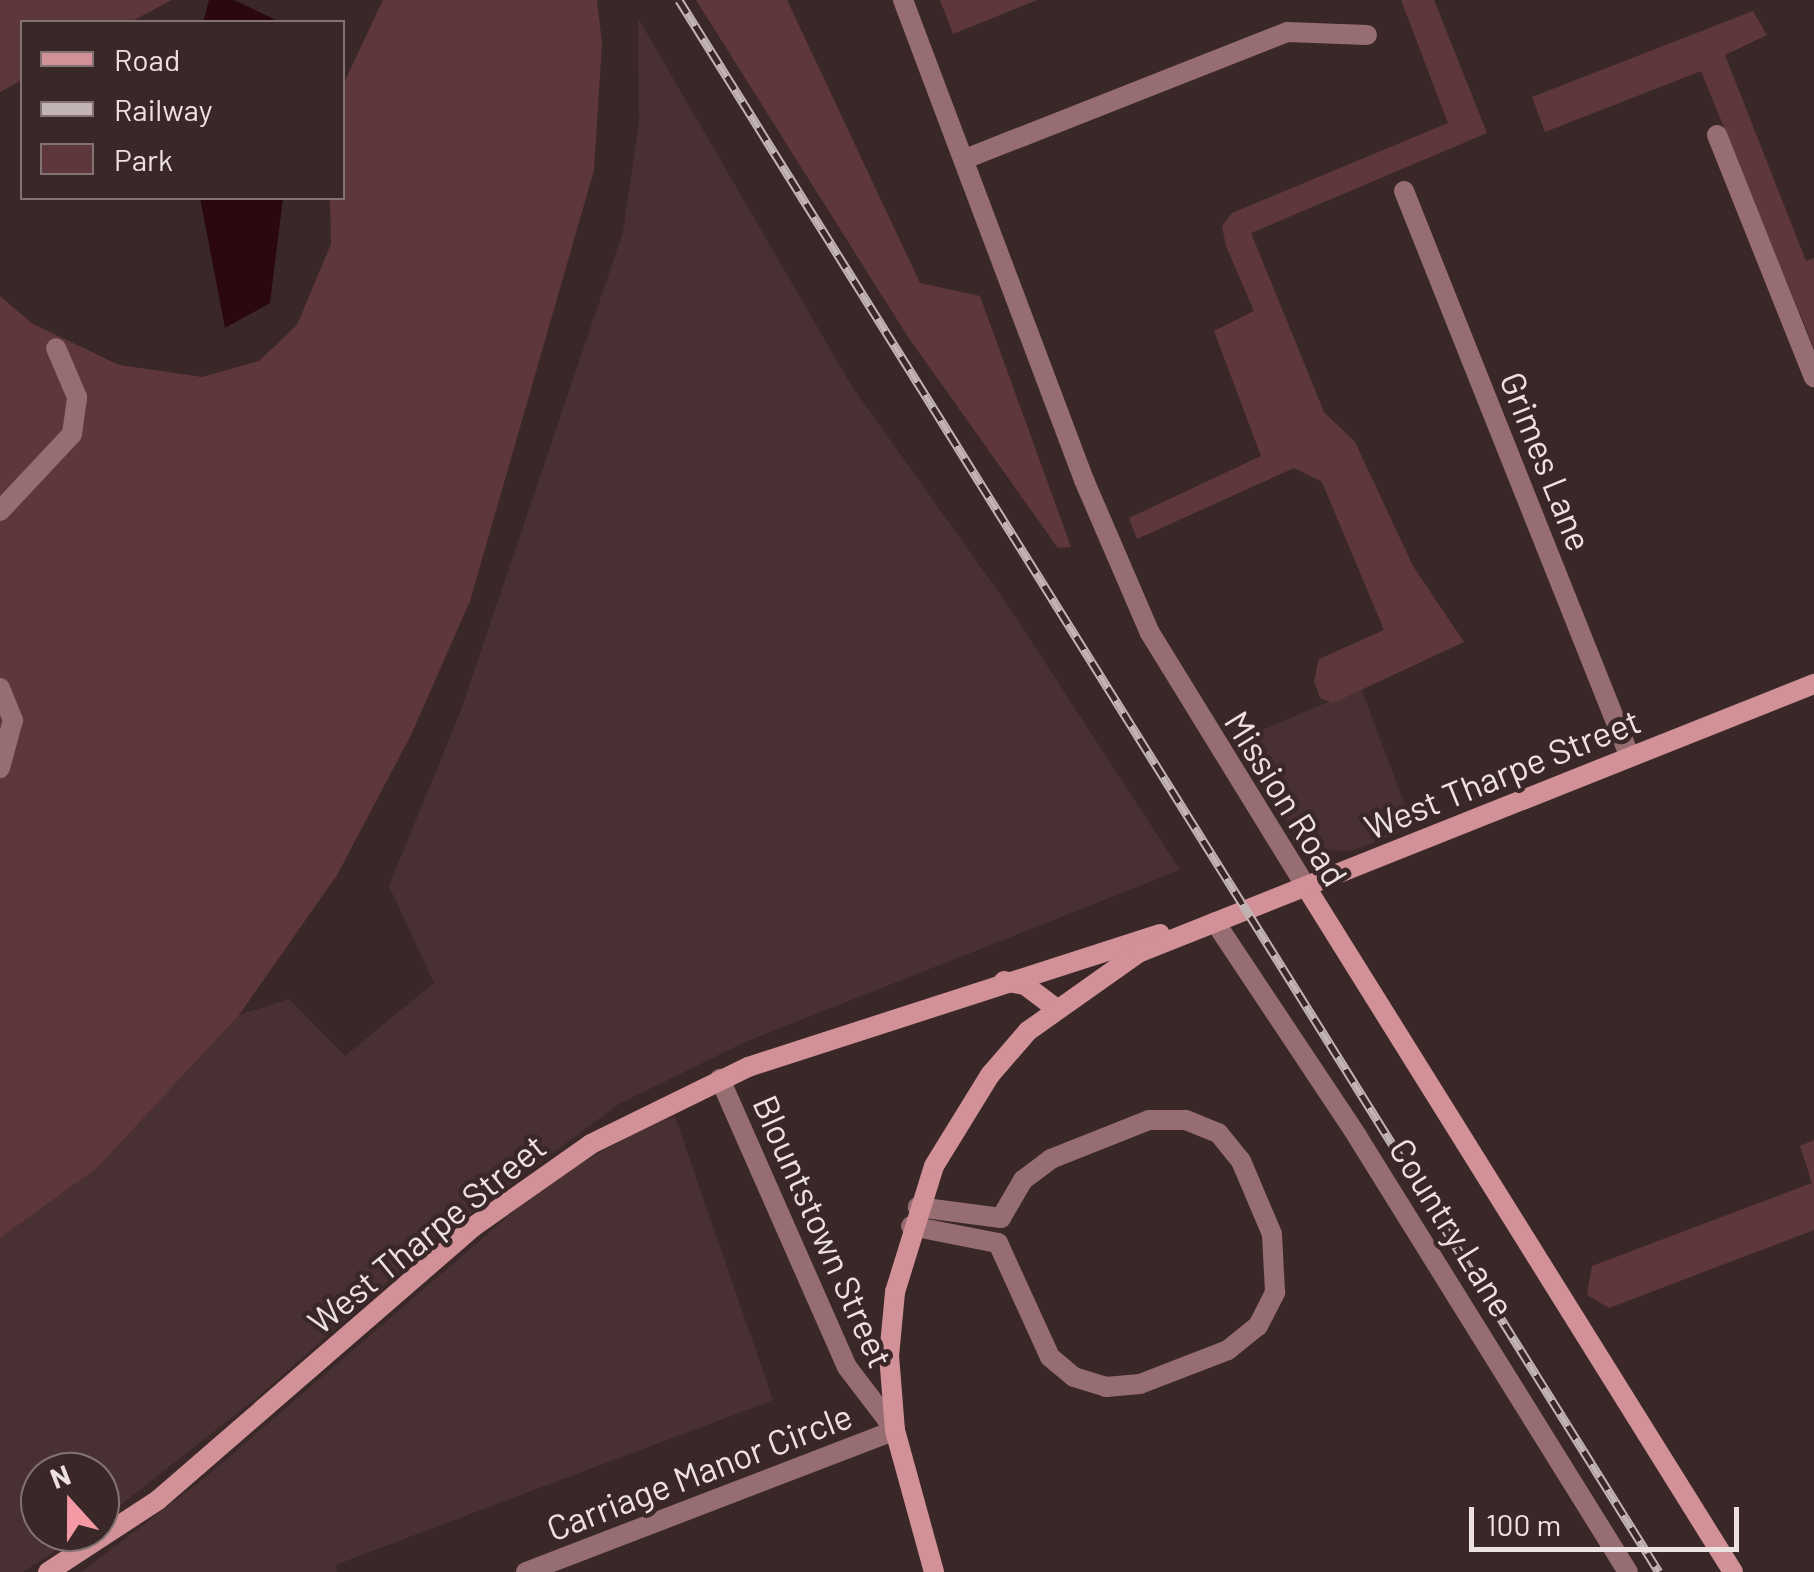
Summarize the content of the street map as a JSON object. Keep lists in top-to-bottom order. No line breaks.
{"streets":{"main road":["West Tharpe Street","Mission Road","Blountstown Street"],"street":["Grimes Lane","Country Lane","Carriage Manor Circle"]},"crossings":[["Grimes Lane","West Tharpe Street"],["West Tharpe Street","Mission Road"],["West Tharpe Street","Country Lane"],["West Tharpe Street","Blountstown Street"],["Blountstown Street","Carriage Manor Circle"]],"legend":["Road","Railway","Park"],"scale_bar":"100 m","north":"top"}
